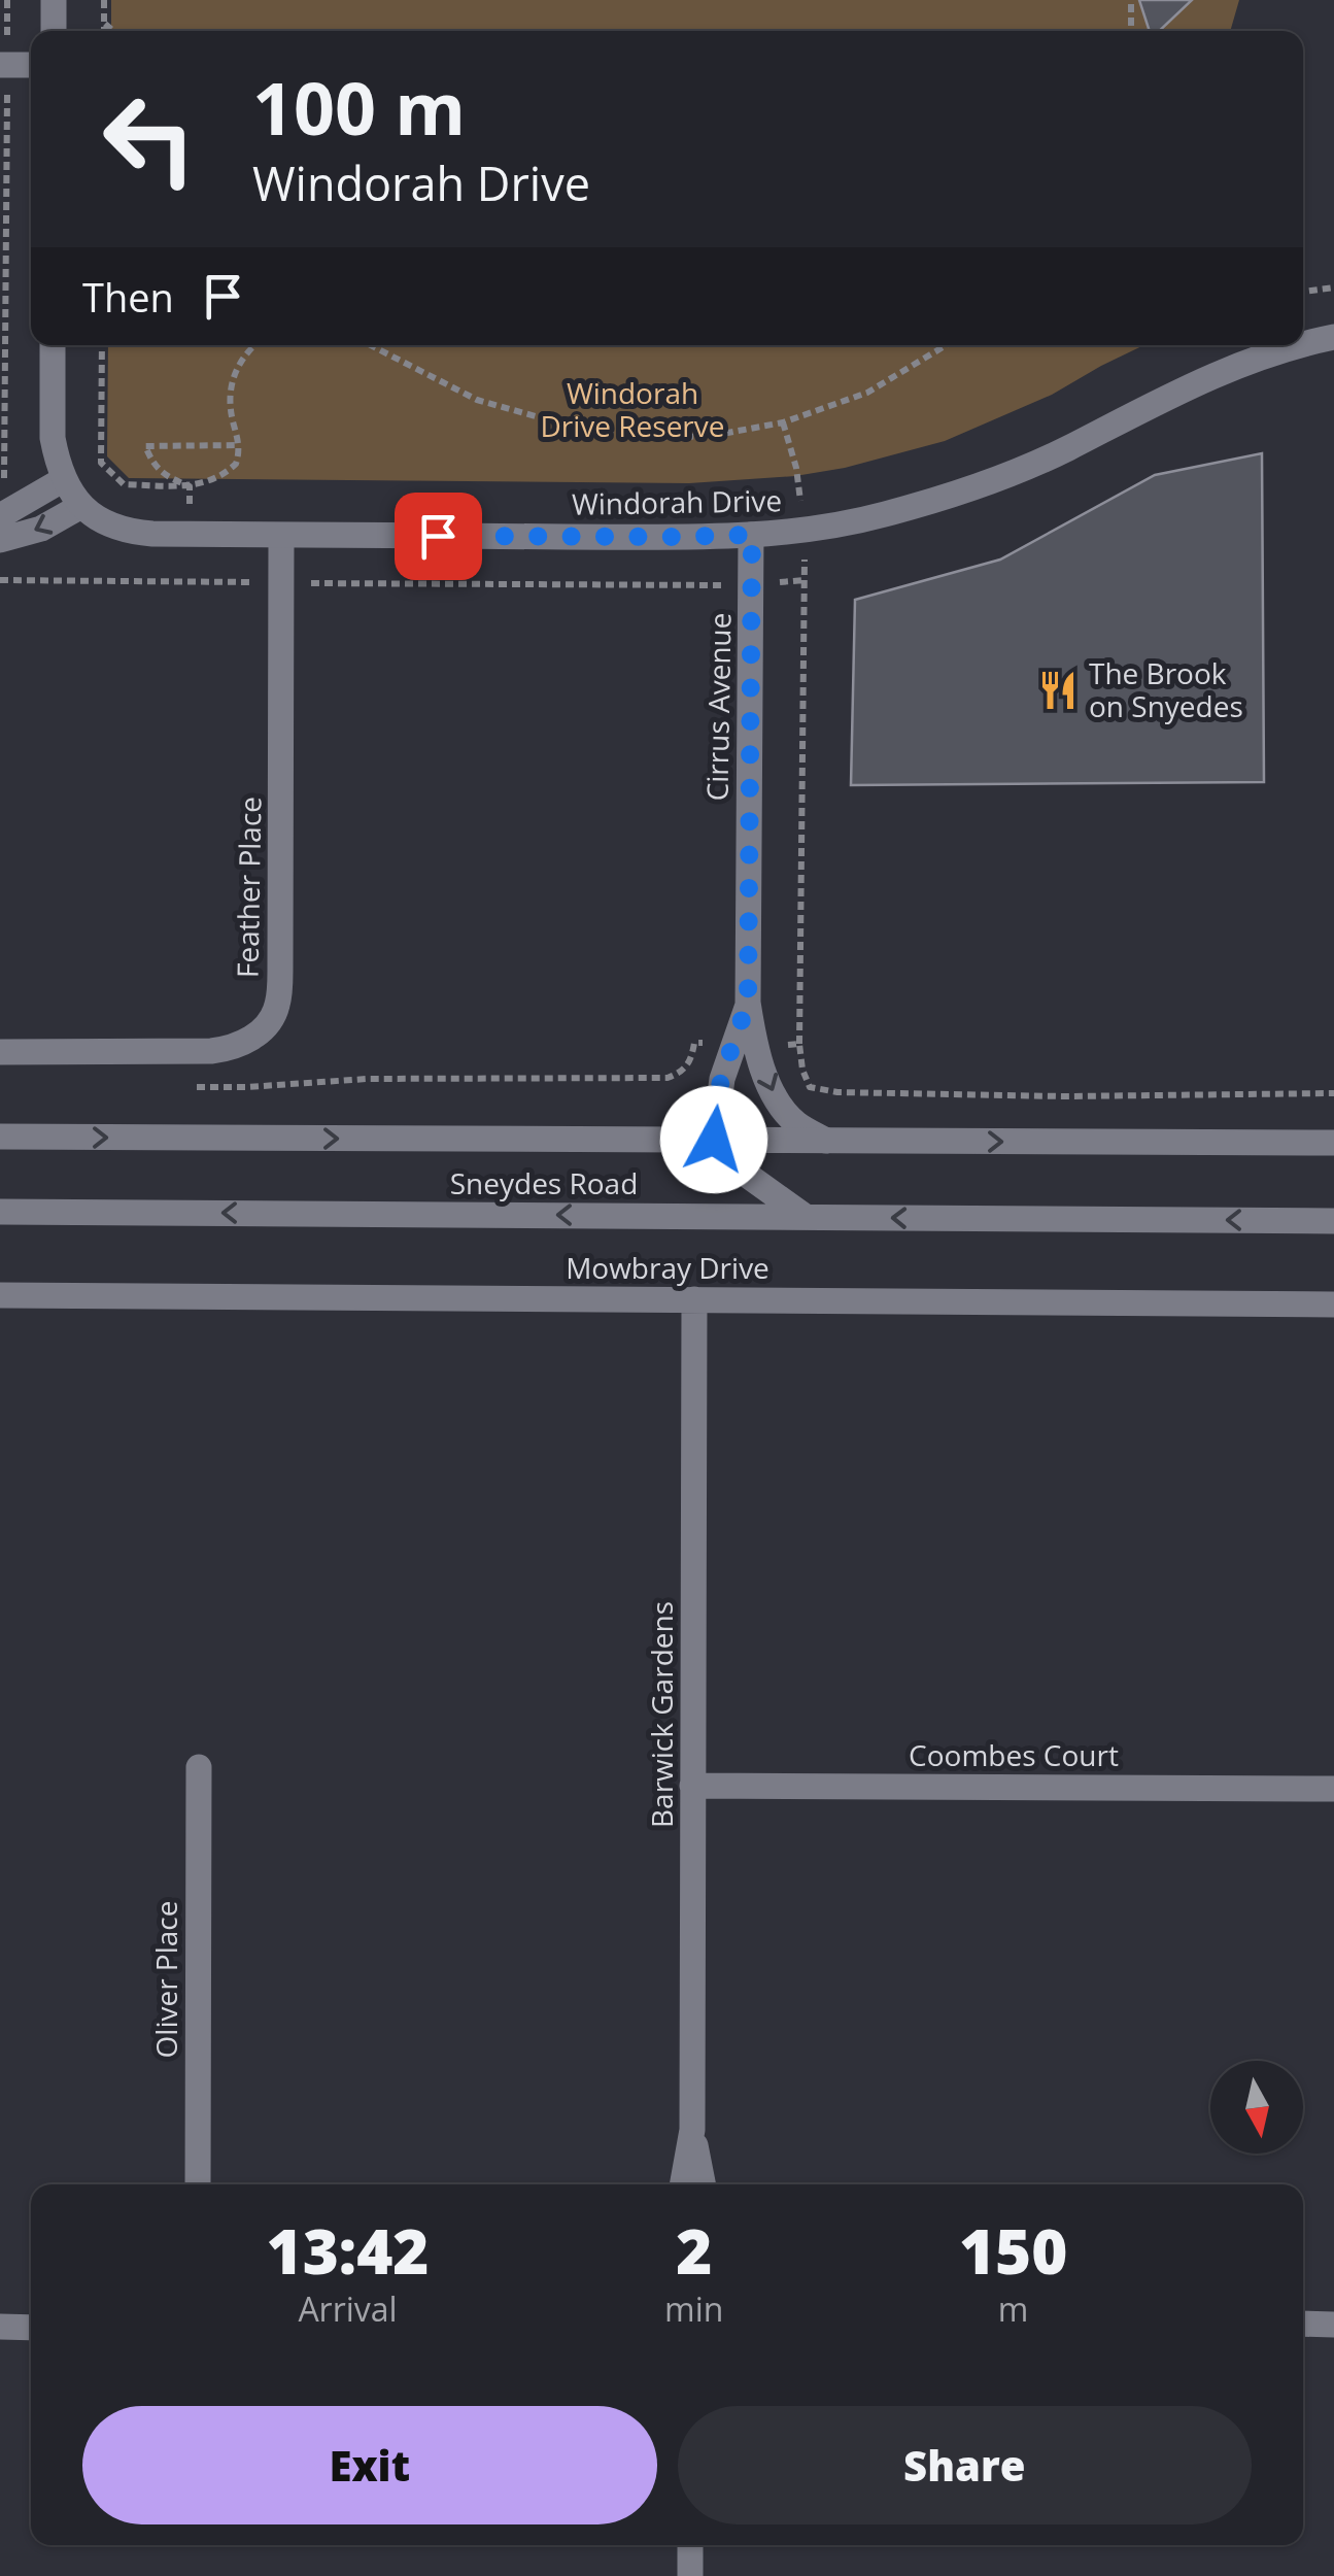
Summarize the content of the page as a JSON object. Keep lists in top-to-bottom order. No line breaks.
{"streets":{"street":["Windorah Drive","Cirrus Avenue","Feather Place","Sneydes Road","Mowbray Drive","Barwick Gardens","Coombes Court","Oliver Place"]},"crossings":[["Windorah Drive","Cirrus Avenue"],["Windorah Drive","Feather Place"],["Cirrus Avenue","Sneydes Road"],["Mowbray Drive","Barwick Gardens"],["Barwick Gardens","Coombes Court"]],"parks":["Windorah Drive Reserve"],"places":{"restaurant":["The Brook on Snyedes"]},"north":"bottom","page":{"turn":["100 m","Windorah Drive"],"then":"Then","eta":["13:42","Arrival","2","min","150","m"],"buttons":["Exit","Share"]}}
